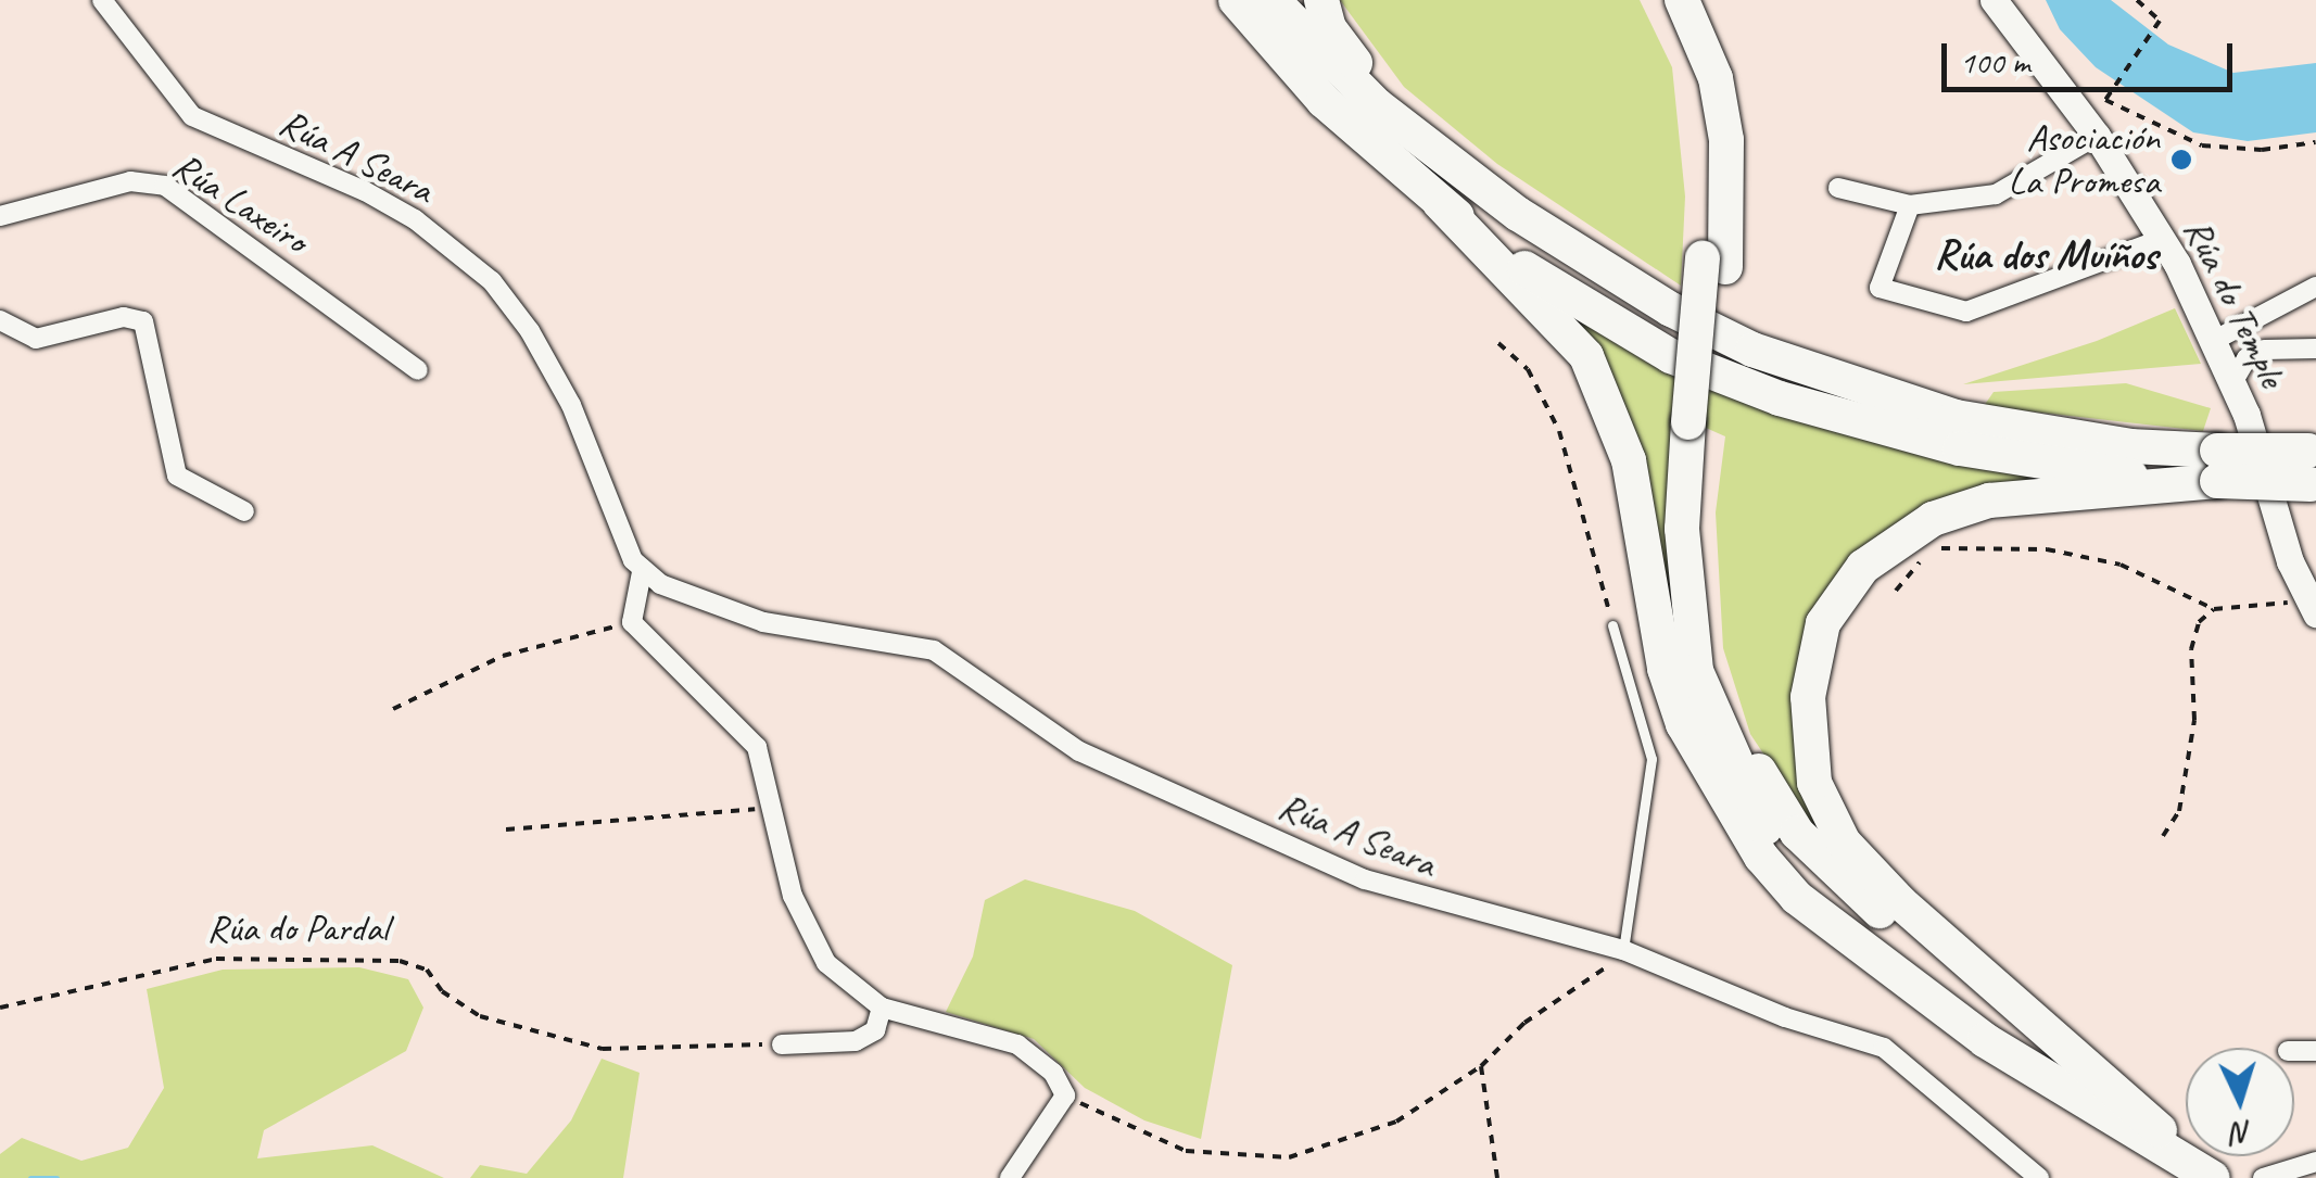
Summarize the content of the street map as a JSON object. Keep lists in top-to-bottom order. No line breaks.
{"streets":{"main road":["Rúa do Temple"],"street":["Rúa A Seara","Rúa Laxeiro"],"path":["Rúa do Pardal"]},"districts":["Rúa dos Muíños"],"places":["Asociación La Promesa"],"scale_bar":"100 m","north":"bottom"}
